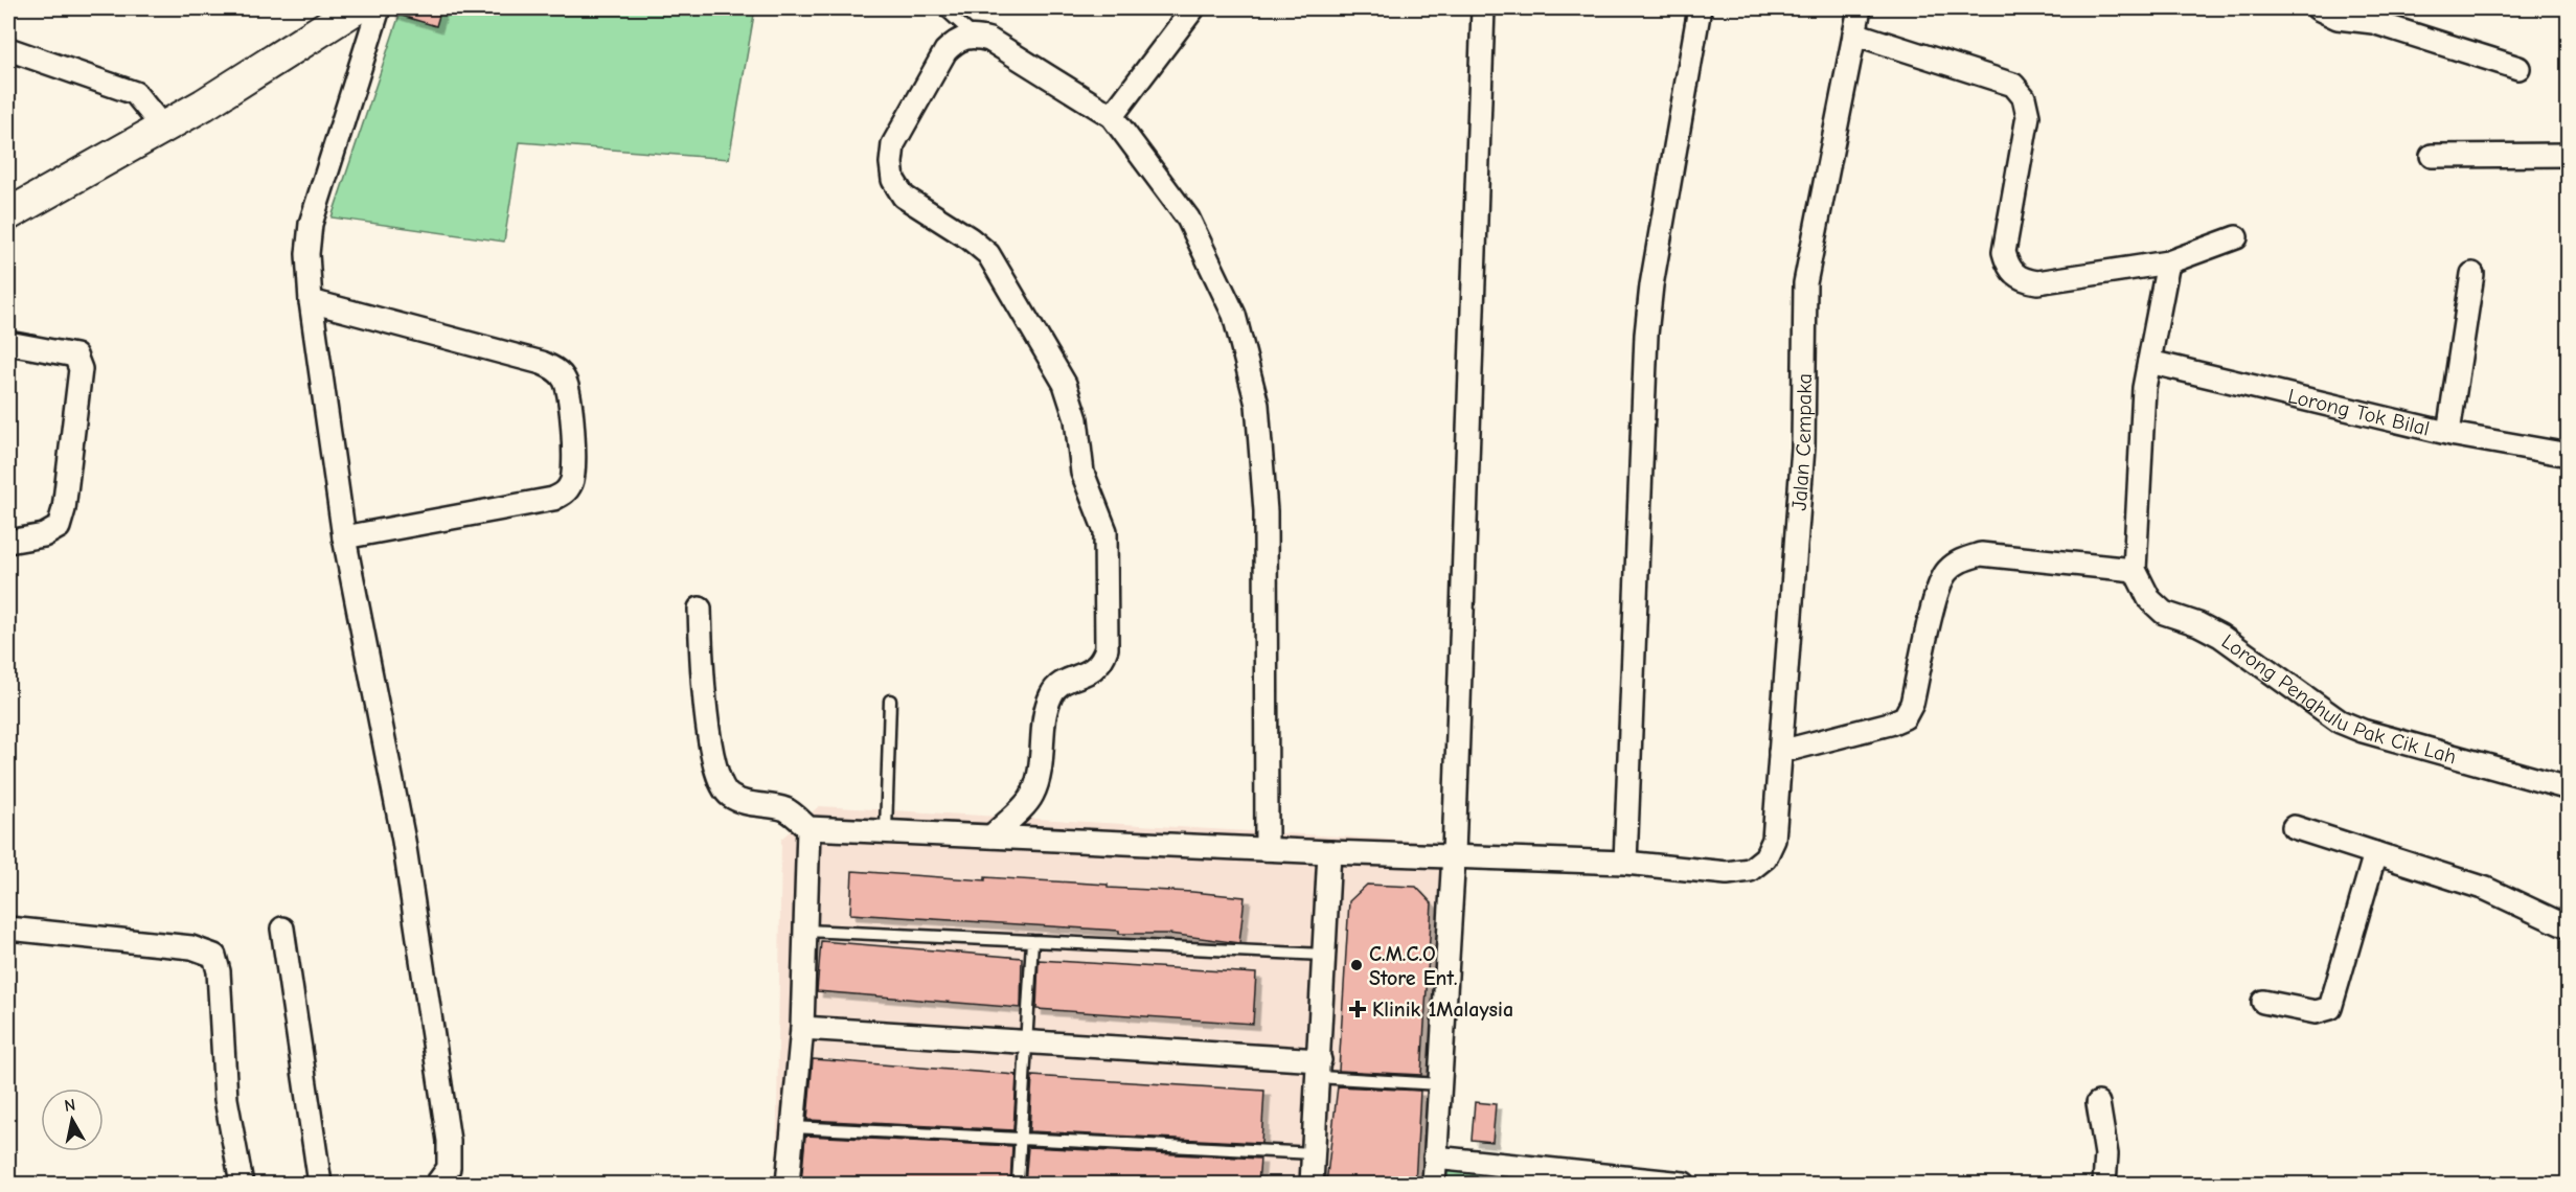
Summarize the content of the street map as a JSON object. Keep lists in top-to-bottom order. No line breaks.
{"streets":{"street":["Lorong Tok Bilal","Jalan Cempaka","Lorong Penghulu Pak Cik Lah"]},"places":{"other":["C.M.C.O Store Ent."],"health":["Klinik 1Malaysia"]},"north":"top"}
